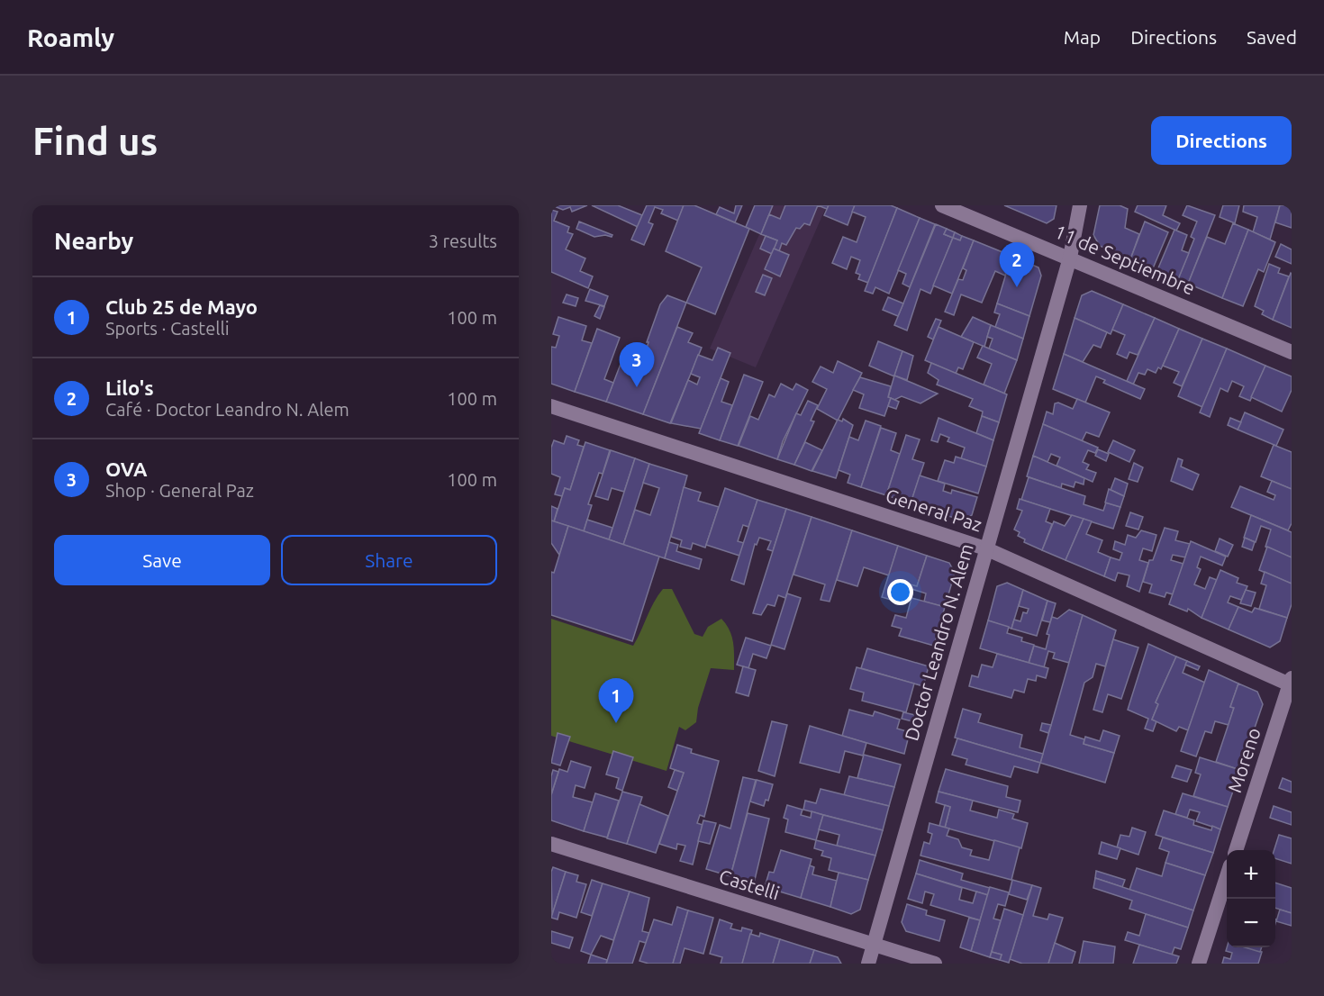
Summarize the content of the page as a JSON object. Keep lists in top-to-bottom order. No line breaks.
{"streets":{"street":["11 de Septiembre","General Paz","Doctor Leandro N. Alem","Moreno","Castelli"]},"crossings":[["11 de Septiembre","Doctor Leandro N. Alem"],["General Paz","Doctor Leandro N. Alem"],["General Paz","Moreno"],["Doctor Leandro N. Alem","Castelli"]],"page":{"header":"Roamly","nav":["Map","Directions","Saved"],"buttons":["Directions",["Save","Share"]],"title":"Find us","heading":["Nearby","3 results"],"pins":["2","3","1"],"list":[{"mark":"1","name":"Club 25 de Mayo","note":"Sports · Castelli","value":"100 m"},{"mark":"2","name":"Lilo's","note":"Café · Doctor Leandro N. Alem","value":"100 m"},{"mark":"3","name":"OVA","note":"Shop · General Paz","value":"100 m"}],"map_buttons":["+","−"]}}
